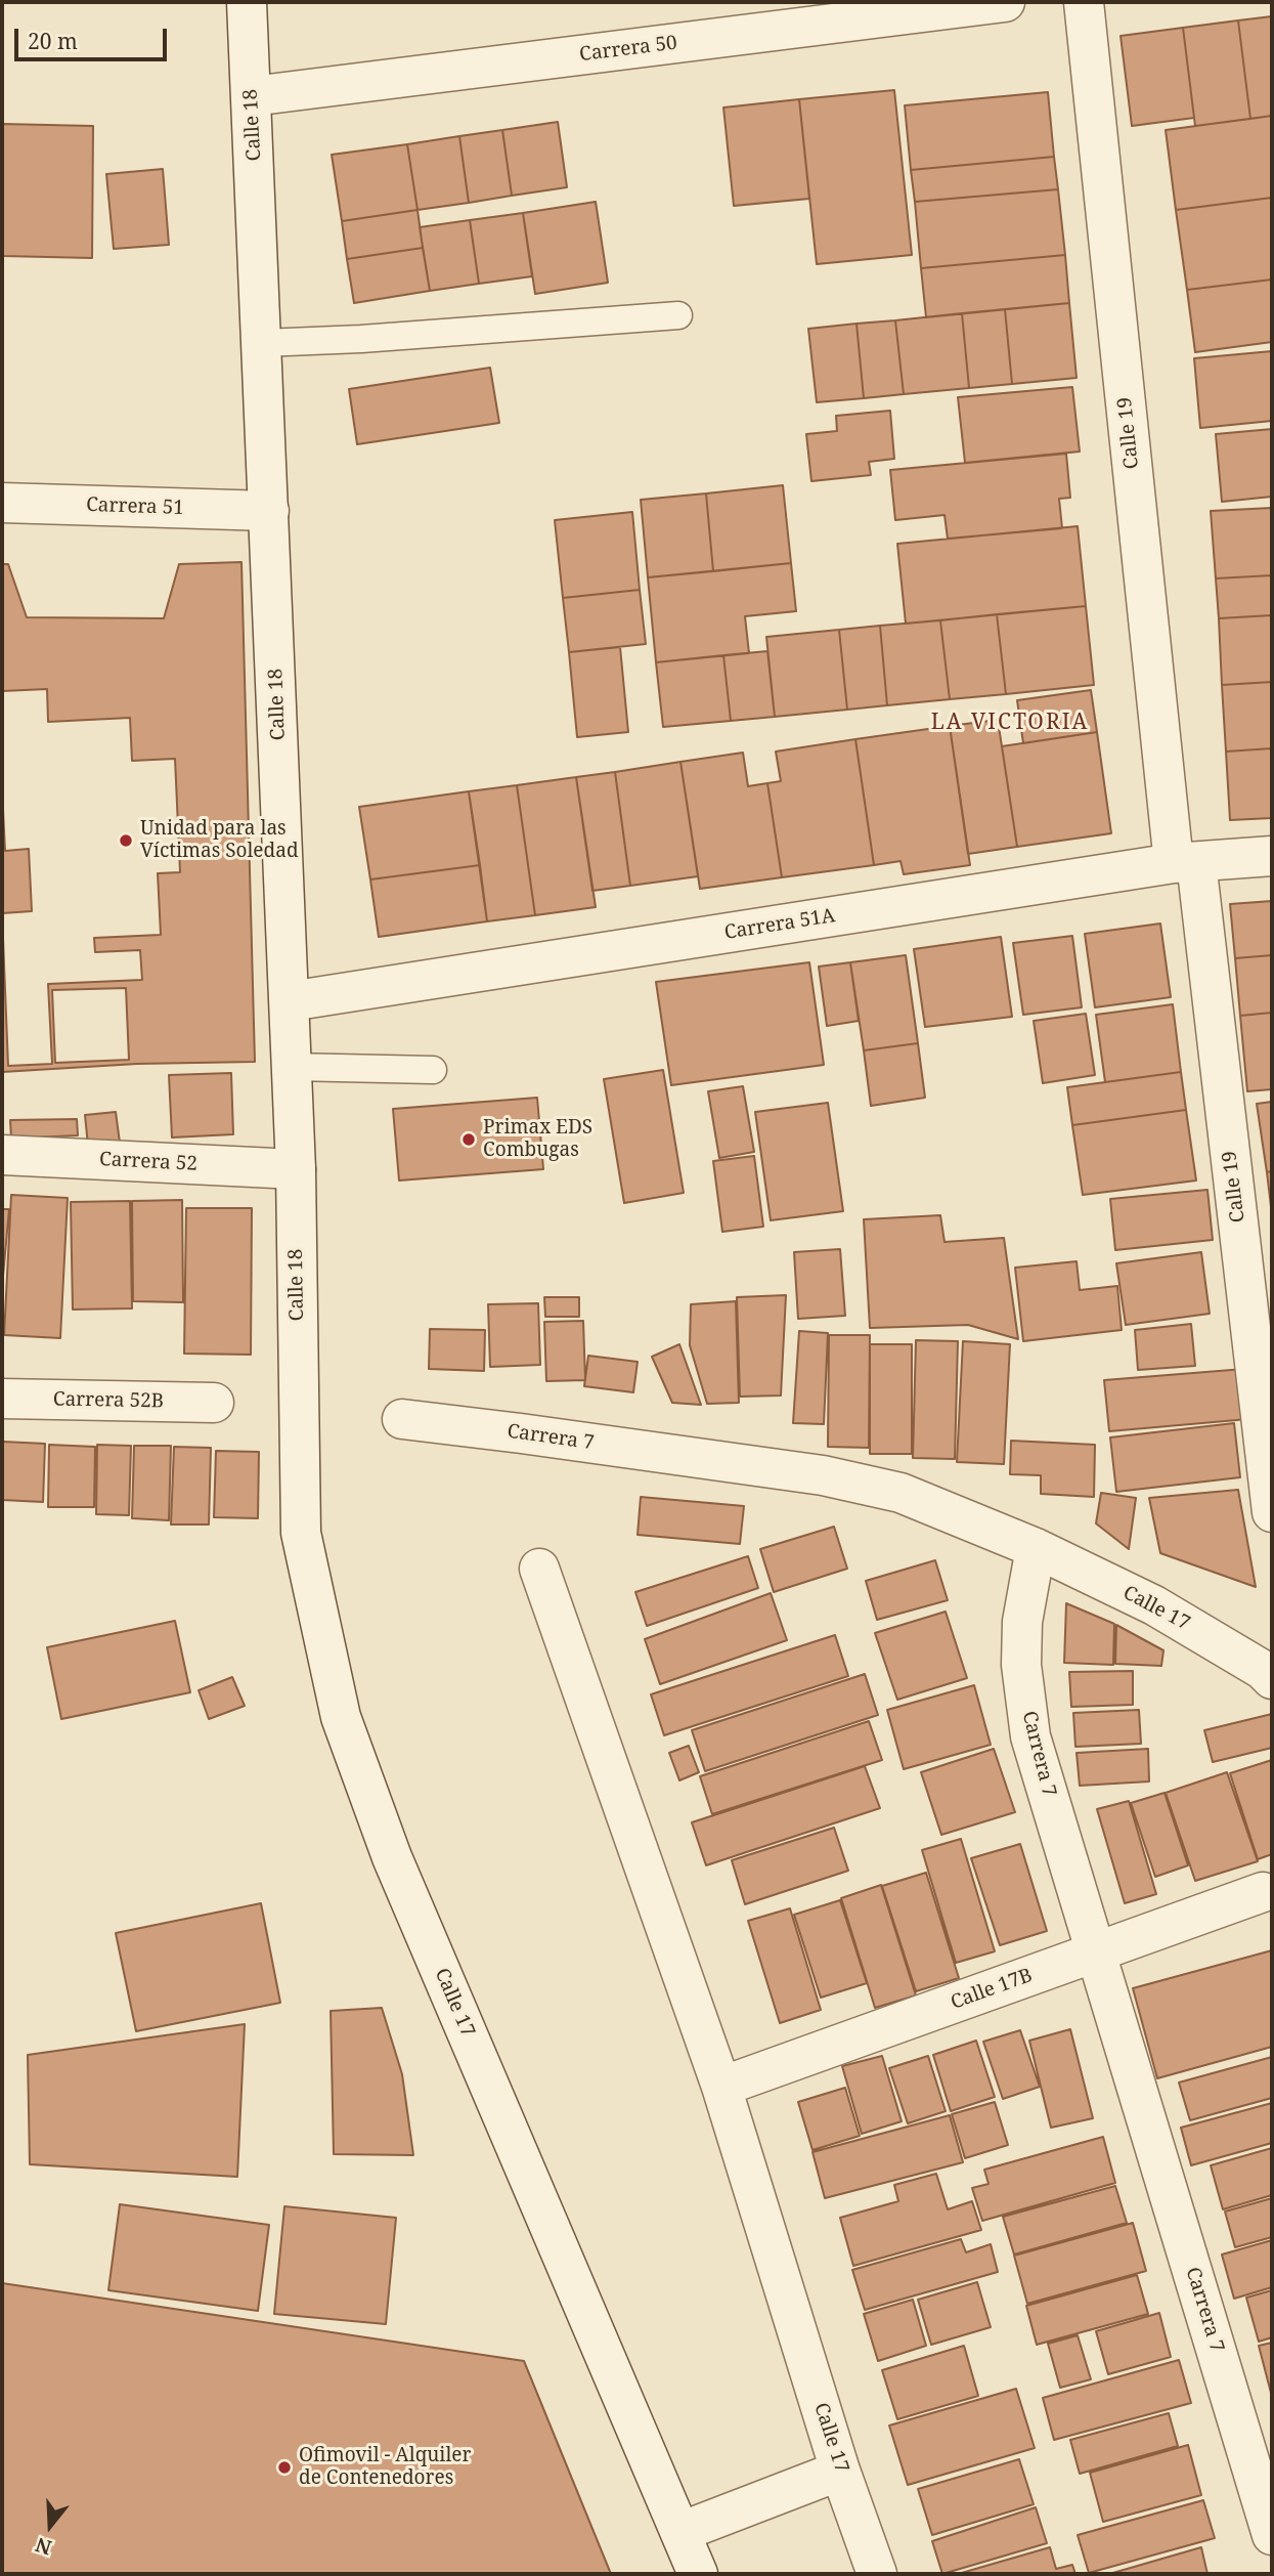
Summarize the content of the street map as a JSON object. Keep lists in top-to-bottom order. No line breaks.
{"streets":{"street":["Carrera 50","Calle 18","Calle 19","Carrera 51","Carrera 51A","Carrera 52","Carrera 52B","Carrera 7","Calle 17","Calle 17B"]},"crossings":[["Carrera 50","Calle 18"],["Calle 18","Carrera 51"],["Calle 18","Carrera 51A"],["Calle 18","Carrera 52"],["Calle 18","Calle 17"],["Calle 19","Carrera 51A"],["Carrera 7","Calle 17"],["Carrera 7","Calle 17B"],["Calle 17","Calle 17B"]],"districts":["LA VICTORIA"],"places":["Unidad para las Víctimas Soledad","Primax EDS Combugas","Ofimovil - Alquiler de Contenedores"],"scale_bar":"20 m","north":"bottom"}
